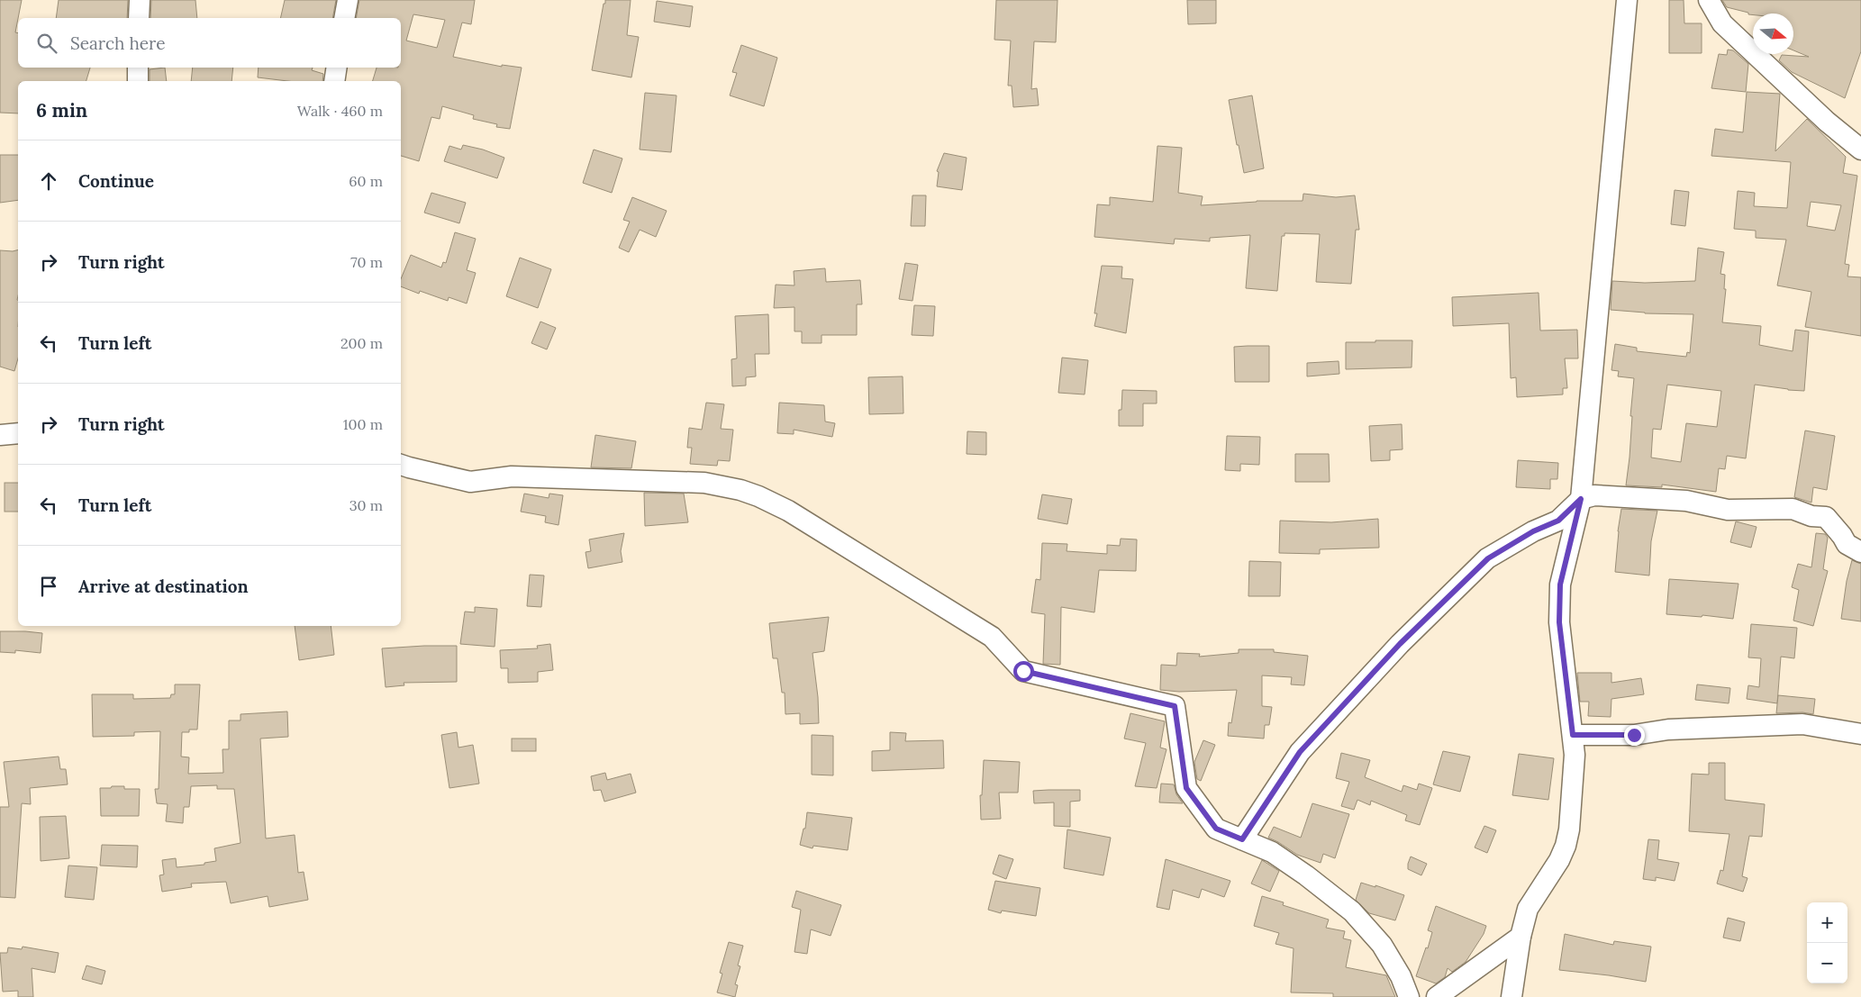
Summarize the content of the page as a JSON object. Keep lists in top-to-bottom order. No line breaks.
{"north":"right","page":{"search":"Search here","heading":["6 min","Walk · 460 m"],"list":[["Continue","60 m"],["Turn right","70 m"],["Turn left","200 m"],["Turn right","100 m"],["Turn left","30 m"],"Arrive at destination"],"map_buttons":["+","−"]}}
